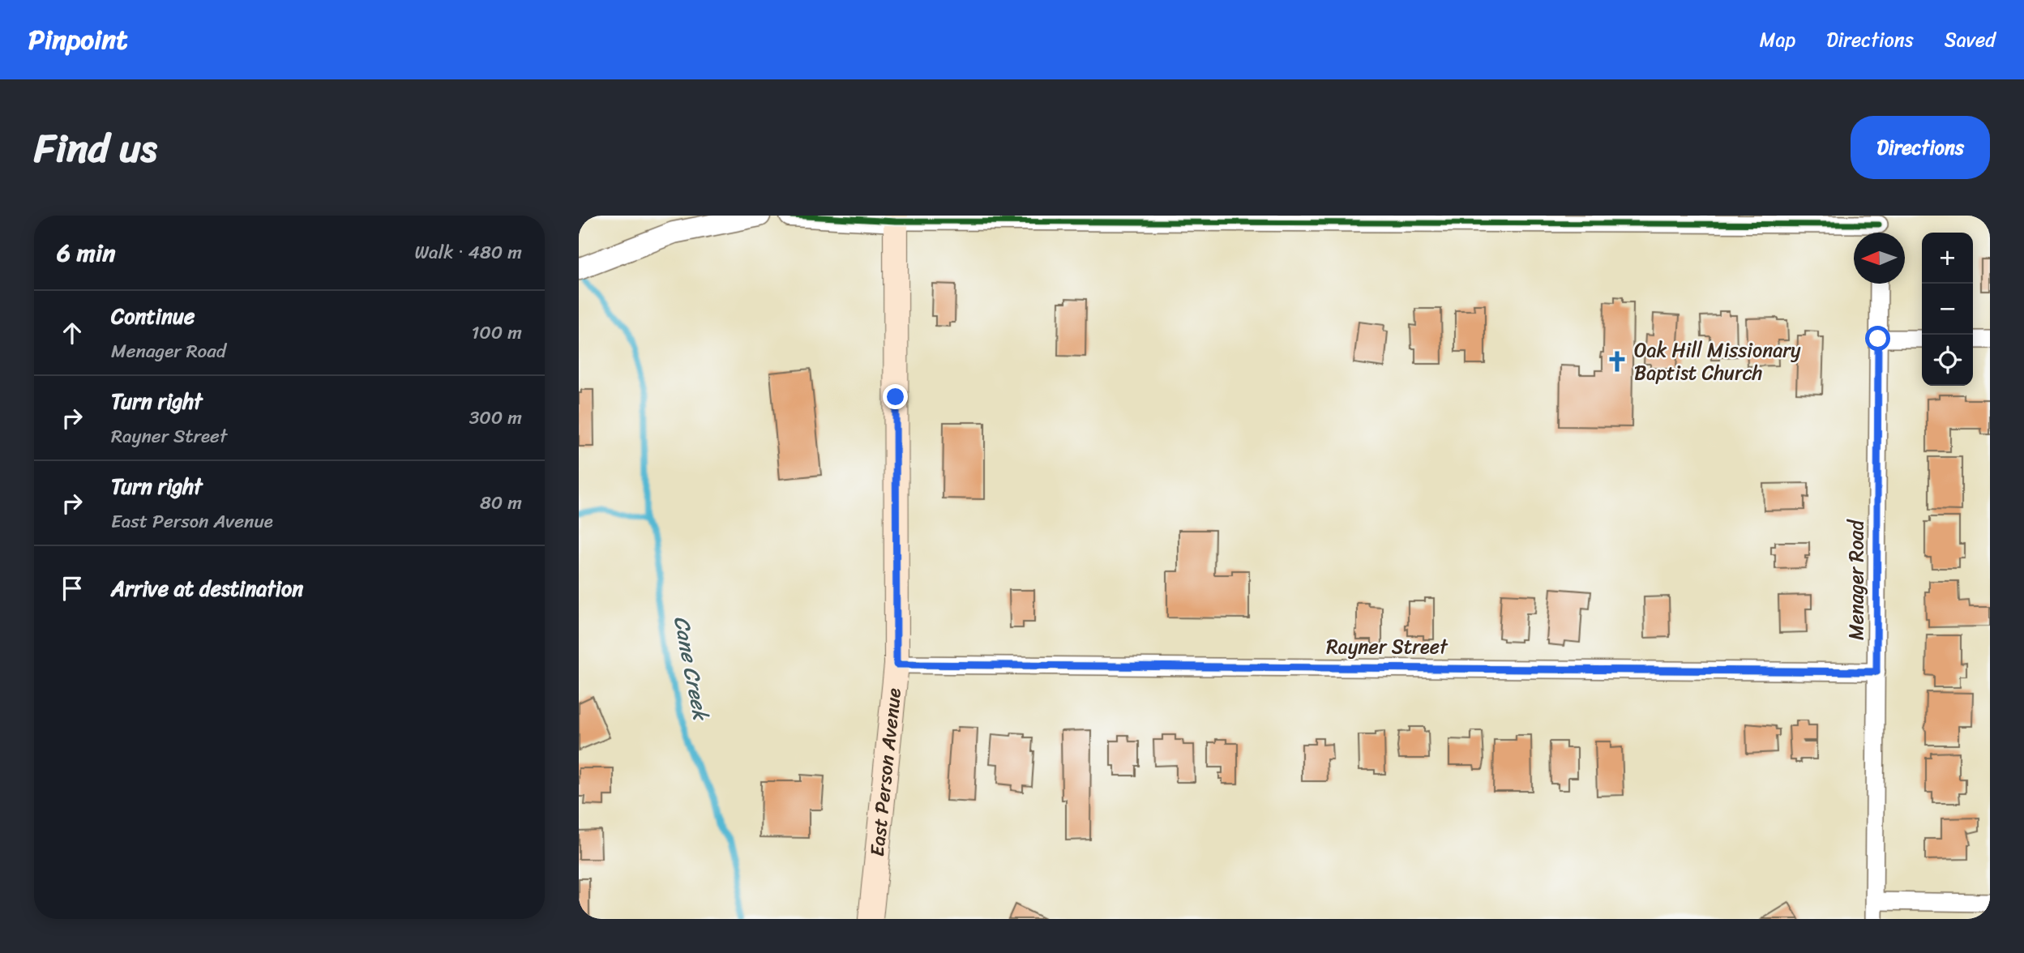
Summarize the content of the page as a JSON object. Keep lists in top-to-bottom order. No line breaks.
{"streets":{"main road":["East Person Avenue"],"street":["Menager Road","Rayner Street"]},"crossings":[["Menager Road","Rayner Street"],["Rayner Street","East Person Avenue"]],"water":["Cane Creek"],"places":{"church":["Oak Hill Missionary Baptist Church"]},"north":"left","page":{"header":"Pinpoint","nav":["Map","Directions","Saved"],"title":"Find us","buttons":"Directions","heading":["6 min","Walk · 480 m"],"map_buttons":["+","−"],"list":[["Continue","Menager Road","100 m"],["Turn right","Rayner Street","300 m"],["Turn right","East Person Avenue","80 m"],"Arrive at destination"]}}
